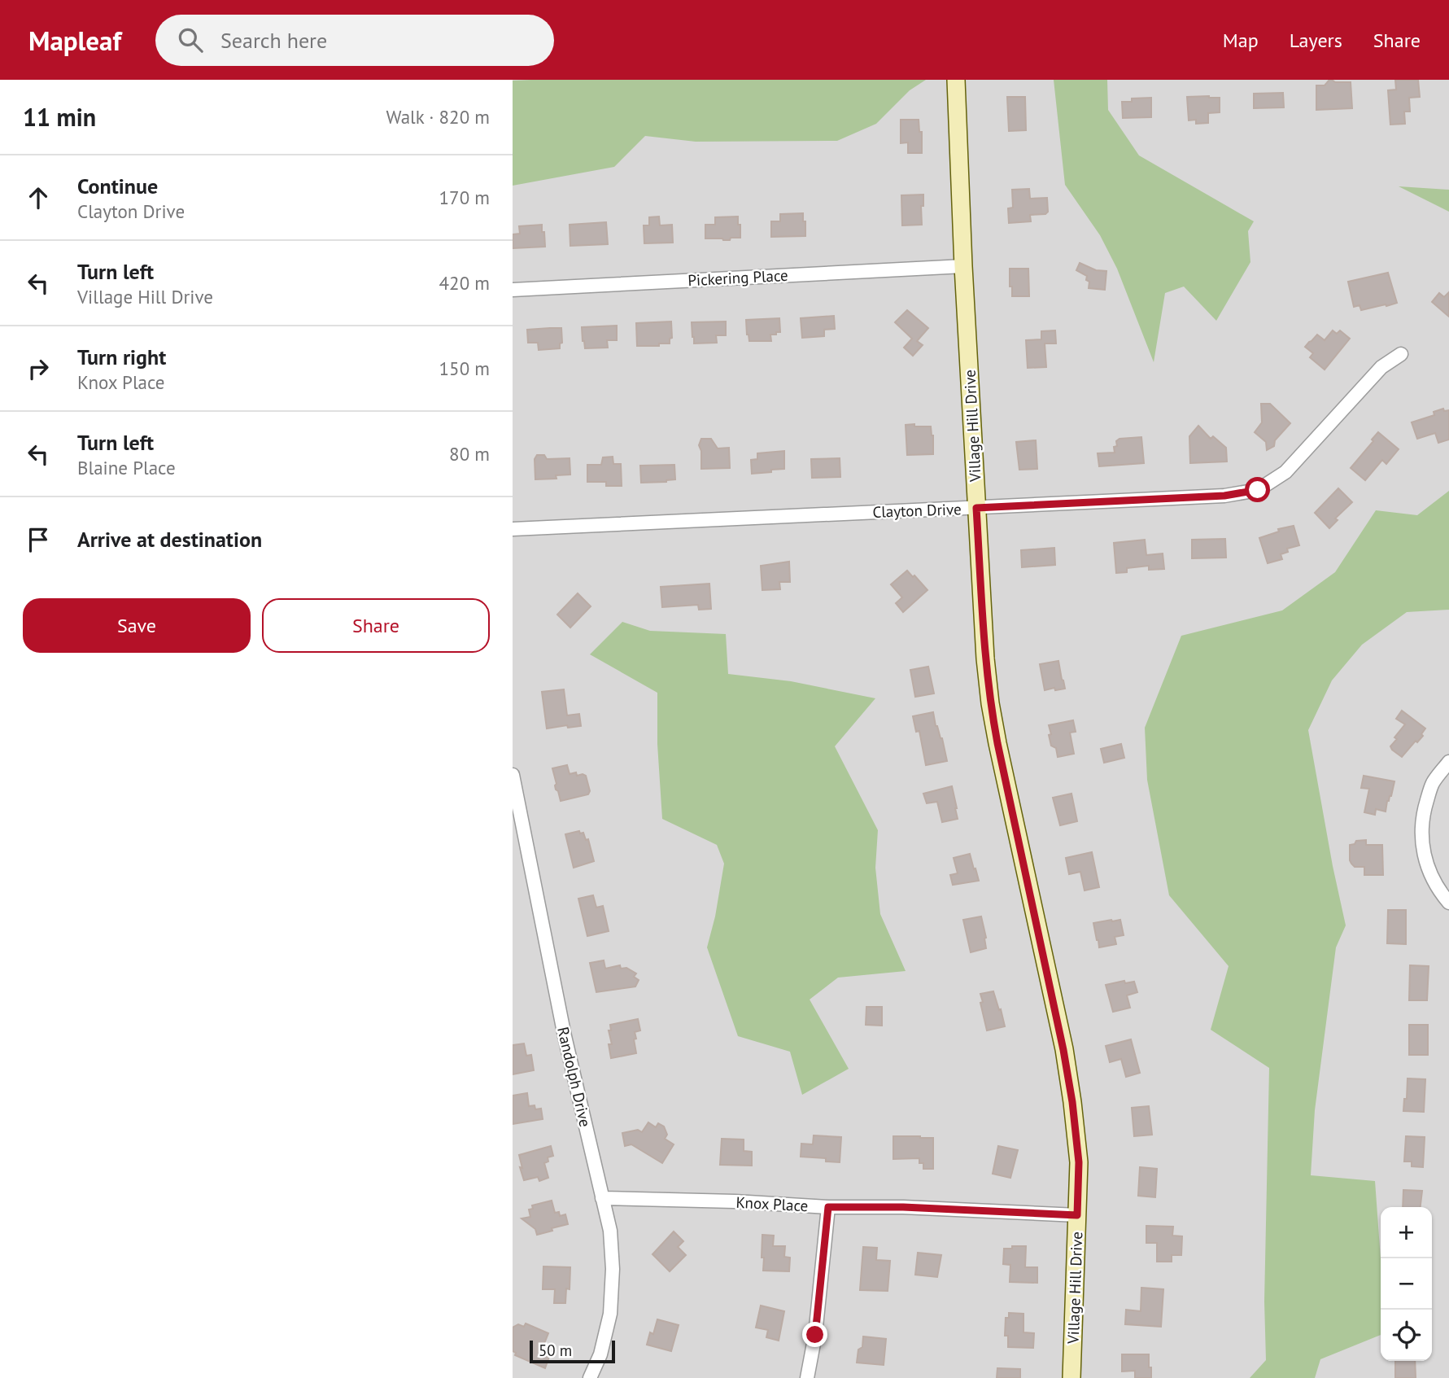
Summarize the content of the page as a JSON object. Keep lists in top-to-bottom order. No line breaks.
{"streets":{"street":["Pickering Place","Village Hill Drive","Clayton Drive","Randolph Drive","Knox Place"]},"crossings":[["Pickering Place","Village Hill Drive"],["Village Hill Drive","Clayton Drive"],["Village Hill Drive","Knox Place"],["Randolph Drive","Knox Place"]],"scale_bar":"50 m","page":{"header":"Mapleaf","search":"Search here","nav":["Map","Layers","Share"],"heading":["11 min","Walk · 820 m"],"list":[["Continue","Clayton Drive","170 m"],["Turn left","Village Hill Drive","420 m"],["Turn right","Knox Place","150 m"],["Turn left","Blaine Place","80 m"],"Arrive at destination"],"buttons":["Save","Share"],"map_buttons":["+","−"],"scale":"50 m"}}
